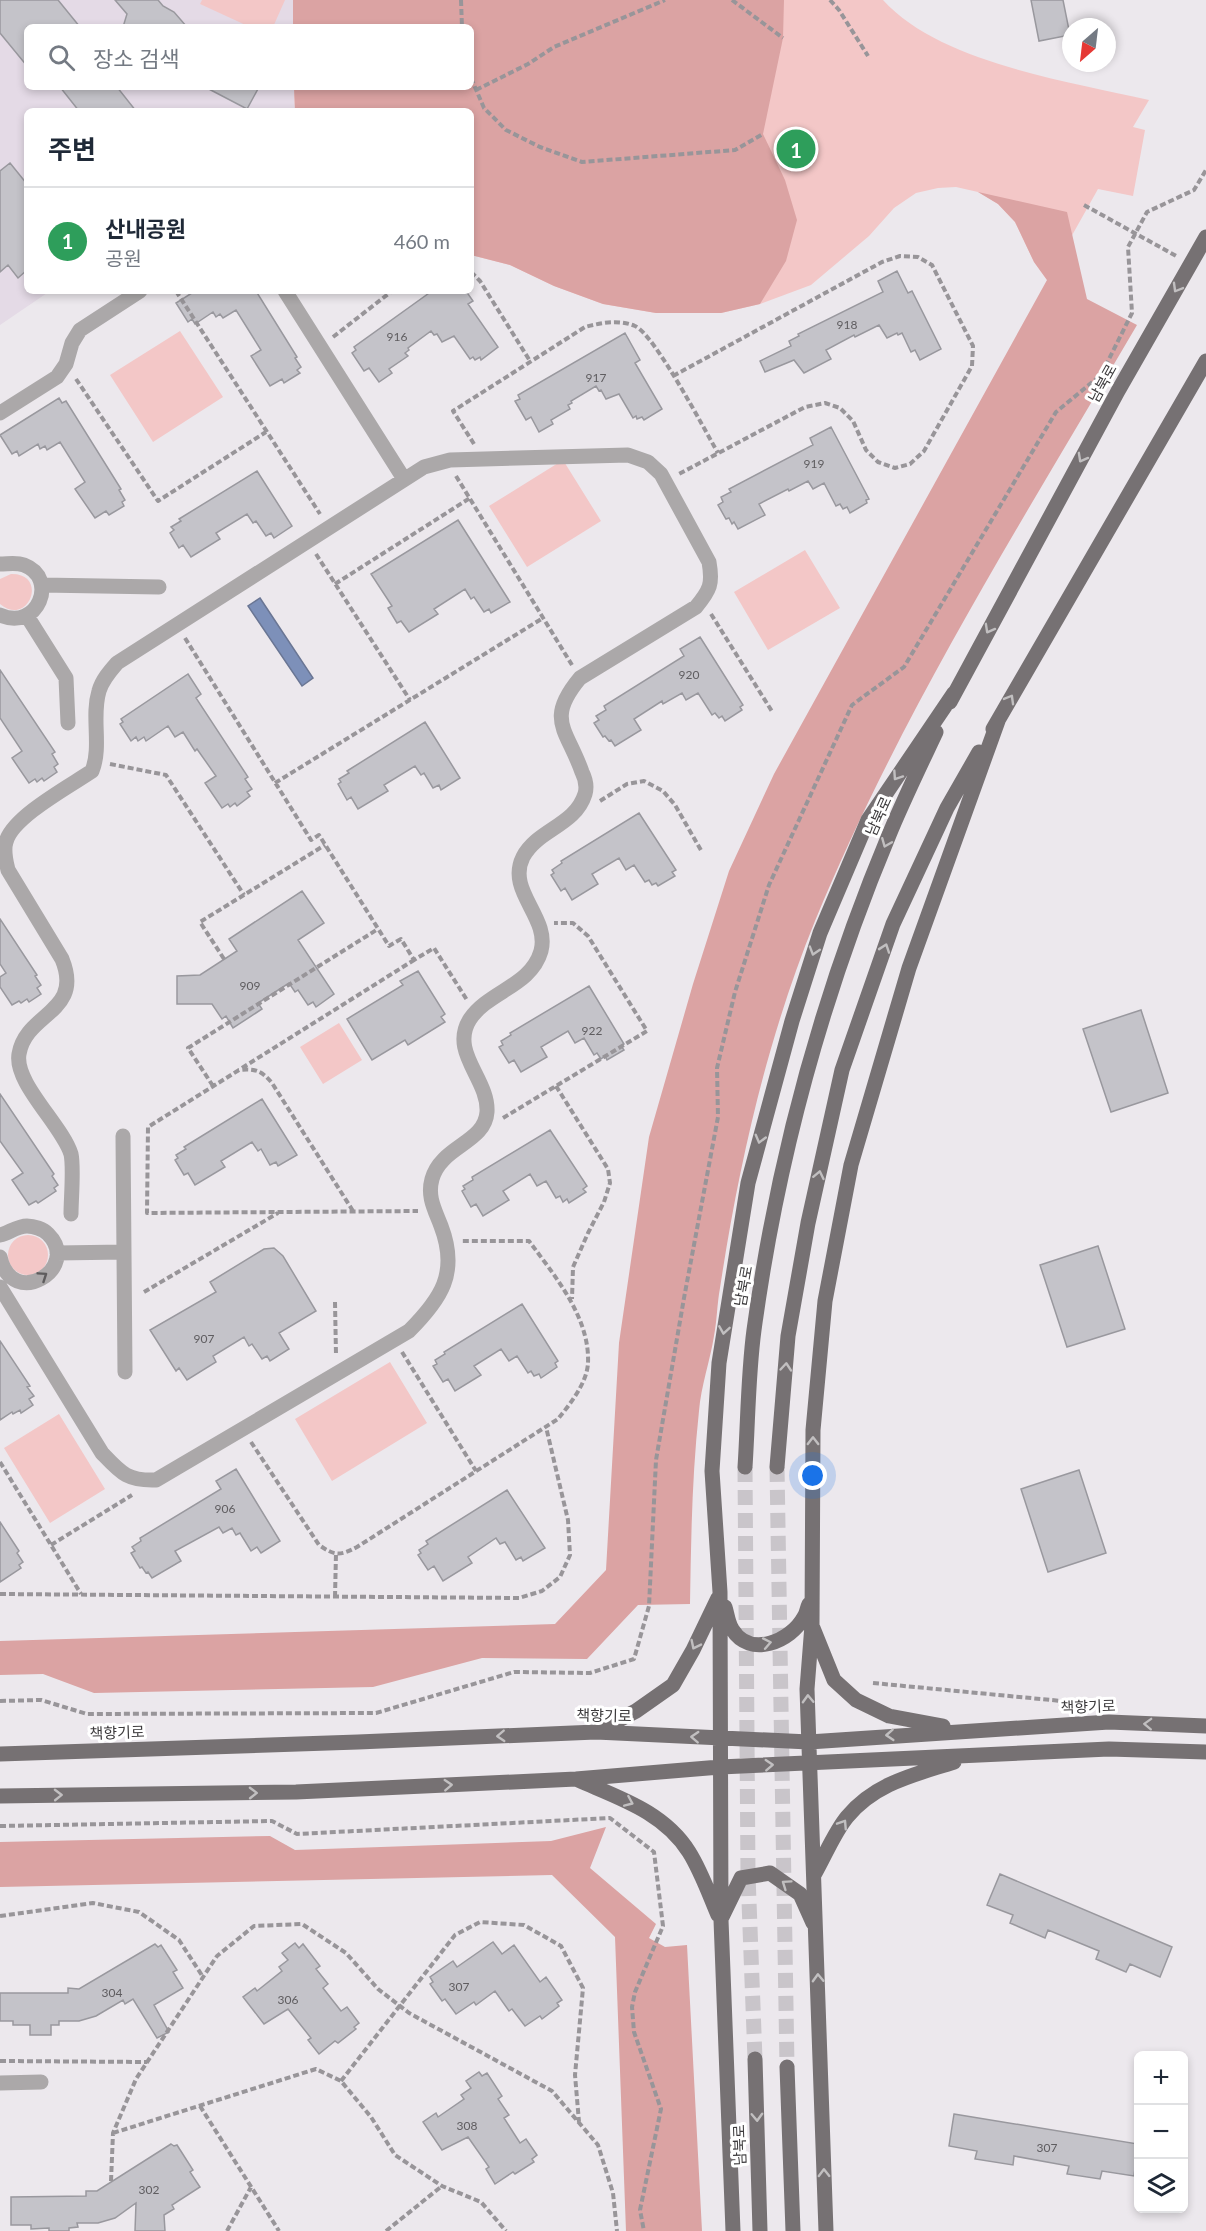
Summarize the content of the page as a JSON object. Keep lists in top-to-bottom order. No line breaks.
{"streets":{"main road":["남북로","책향기로"]},"house_numbers":["918","916","917","919","920","909","922","907","906","307","304","306","308","307","302"],"north":"bottom left","page":{"search":"장소 검색","heading":"주변","pins":"1","list":[{"mark":"1","name":"산내공원","note":"공원","value":"460 m"}],"map_buttons":["+","−"]}}
